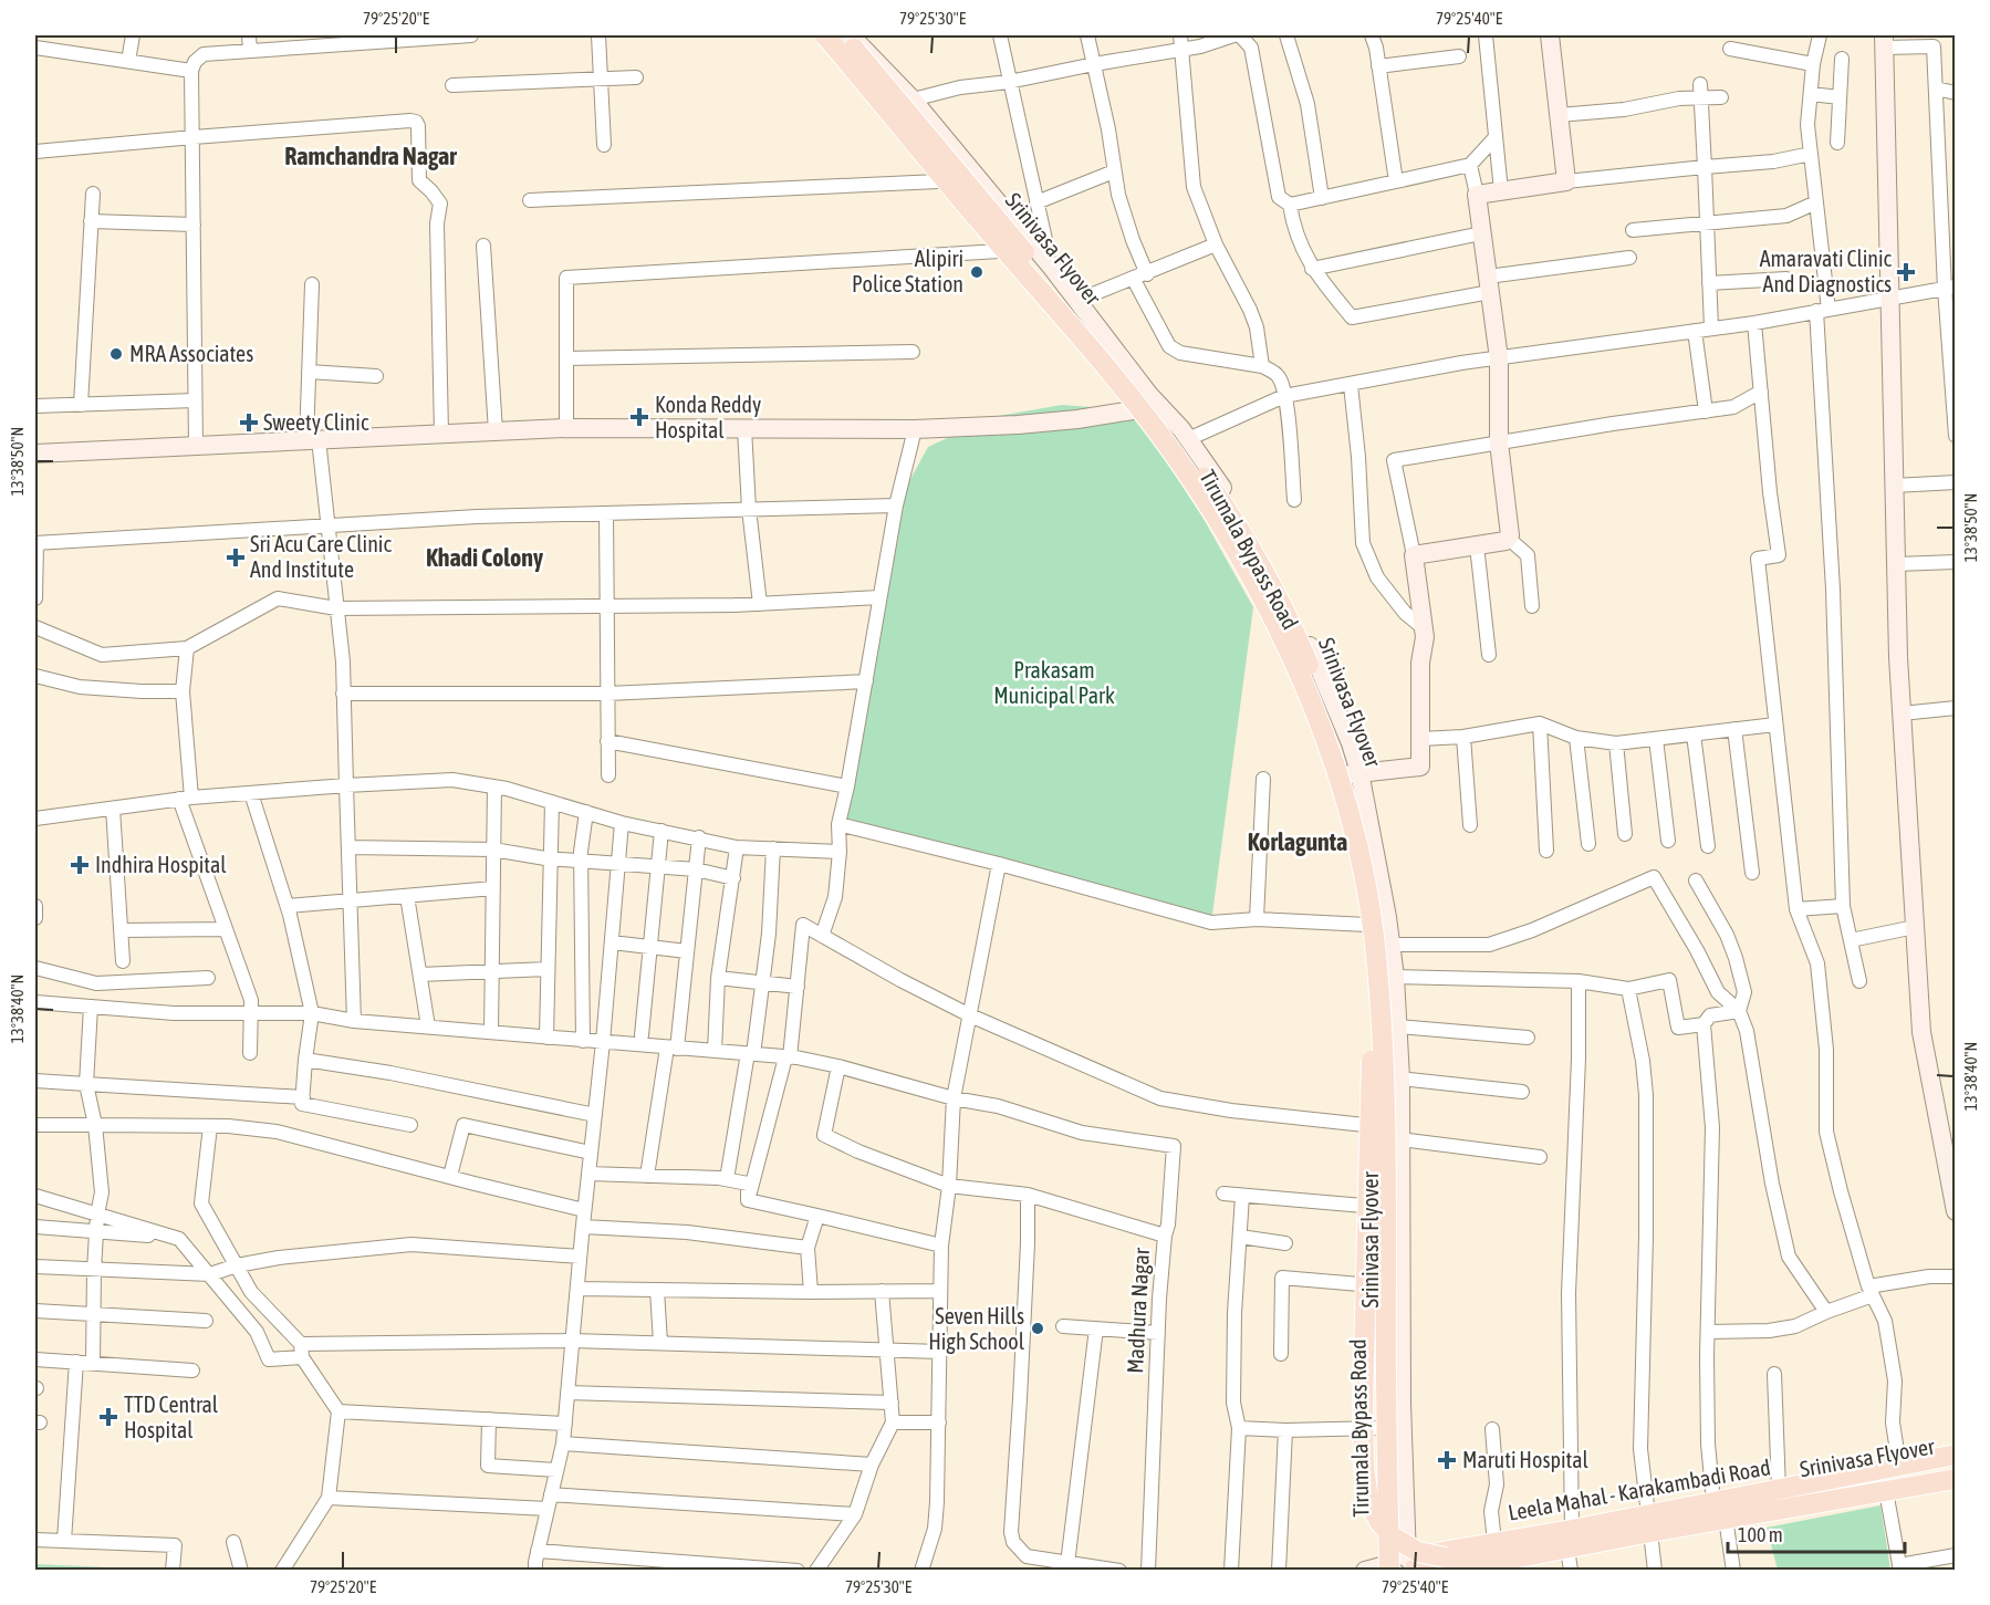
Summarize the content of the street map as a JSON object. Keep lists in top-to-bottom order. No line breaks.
{"streets":{"main road":["Srinivasa Flyover","Leela Mahal - Karakambadi Road"],"street":["Tirumala Bypass Road","Madhura Nagar"]},"crossings":[["Srinivasa Flyover","Tirumala Bypass Road"],["Srinivasa Flyover","Leela Mahal - Karakambadi Road"],["Tirumala Bypass Road","Leela Mahal - Karakambadi Road"]],"districts":["Ramchandra Nagar","Khadi Colony","Korlagunta"],"parks":["Prakasam Municipal Park"],"places":{"other":["Alipiri Police Station","MRA Associates","Seven Hills High School"],"health":["Amaravati Clinic And Diagnostics","Konda Reddy Hospital","Sweety Clinic","Sri Acu Care Clinic And Institute","Indhira Hospital","TTD Central Hospital","Maruti Hospital"]},"scale_bar":"100 m","coordinates":["79°25'20\"E","79°25'30\"E","79°25'40\"E","13°38'50\"N","13°38'40\"N"]}
